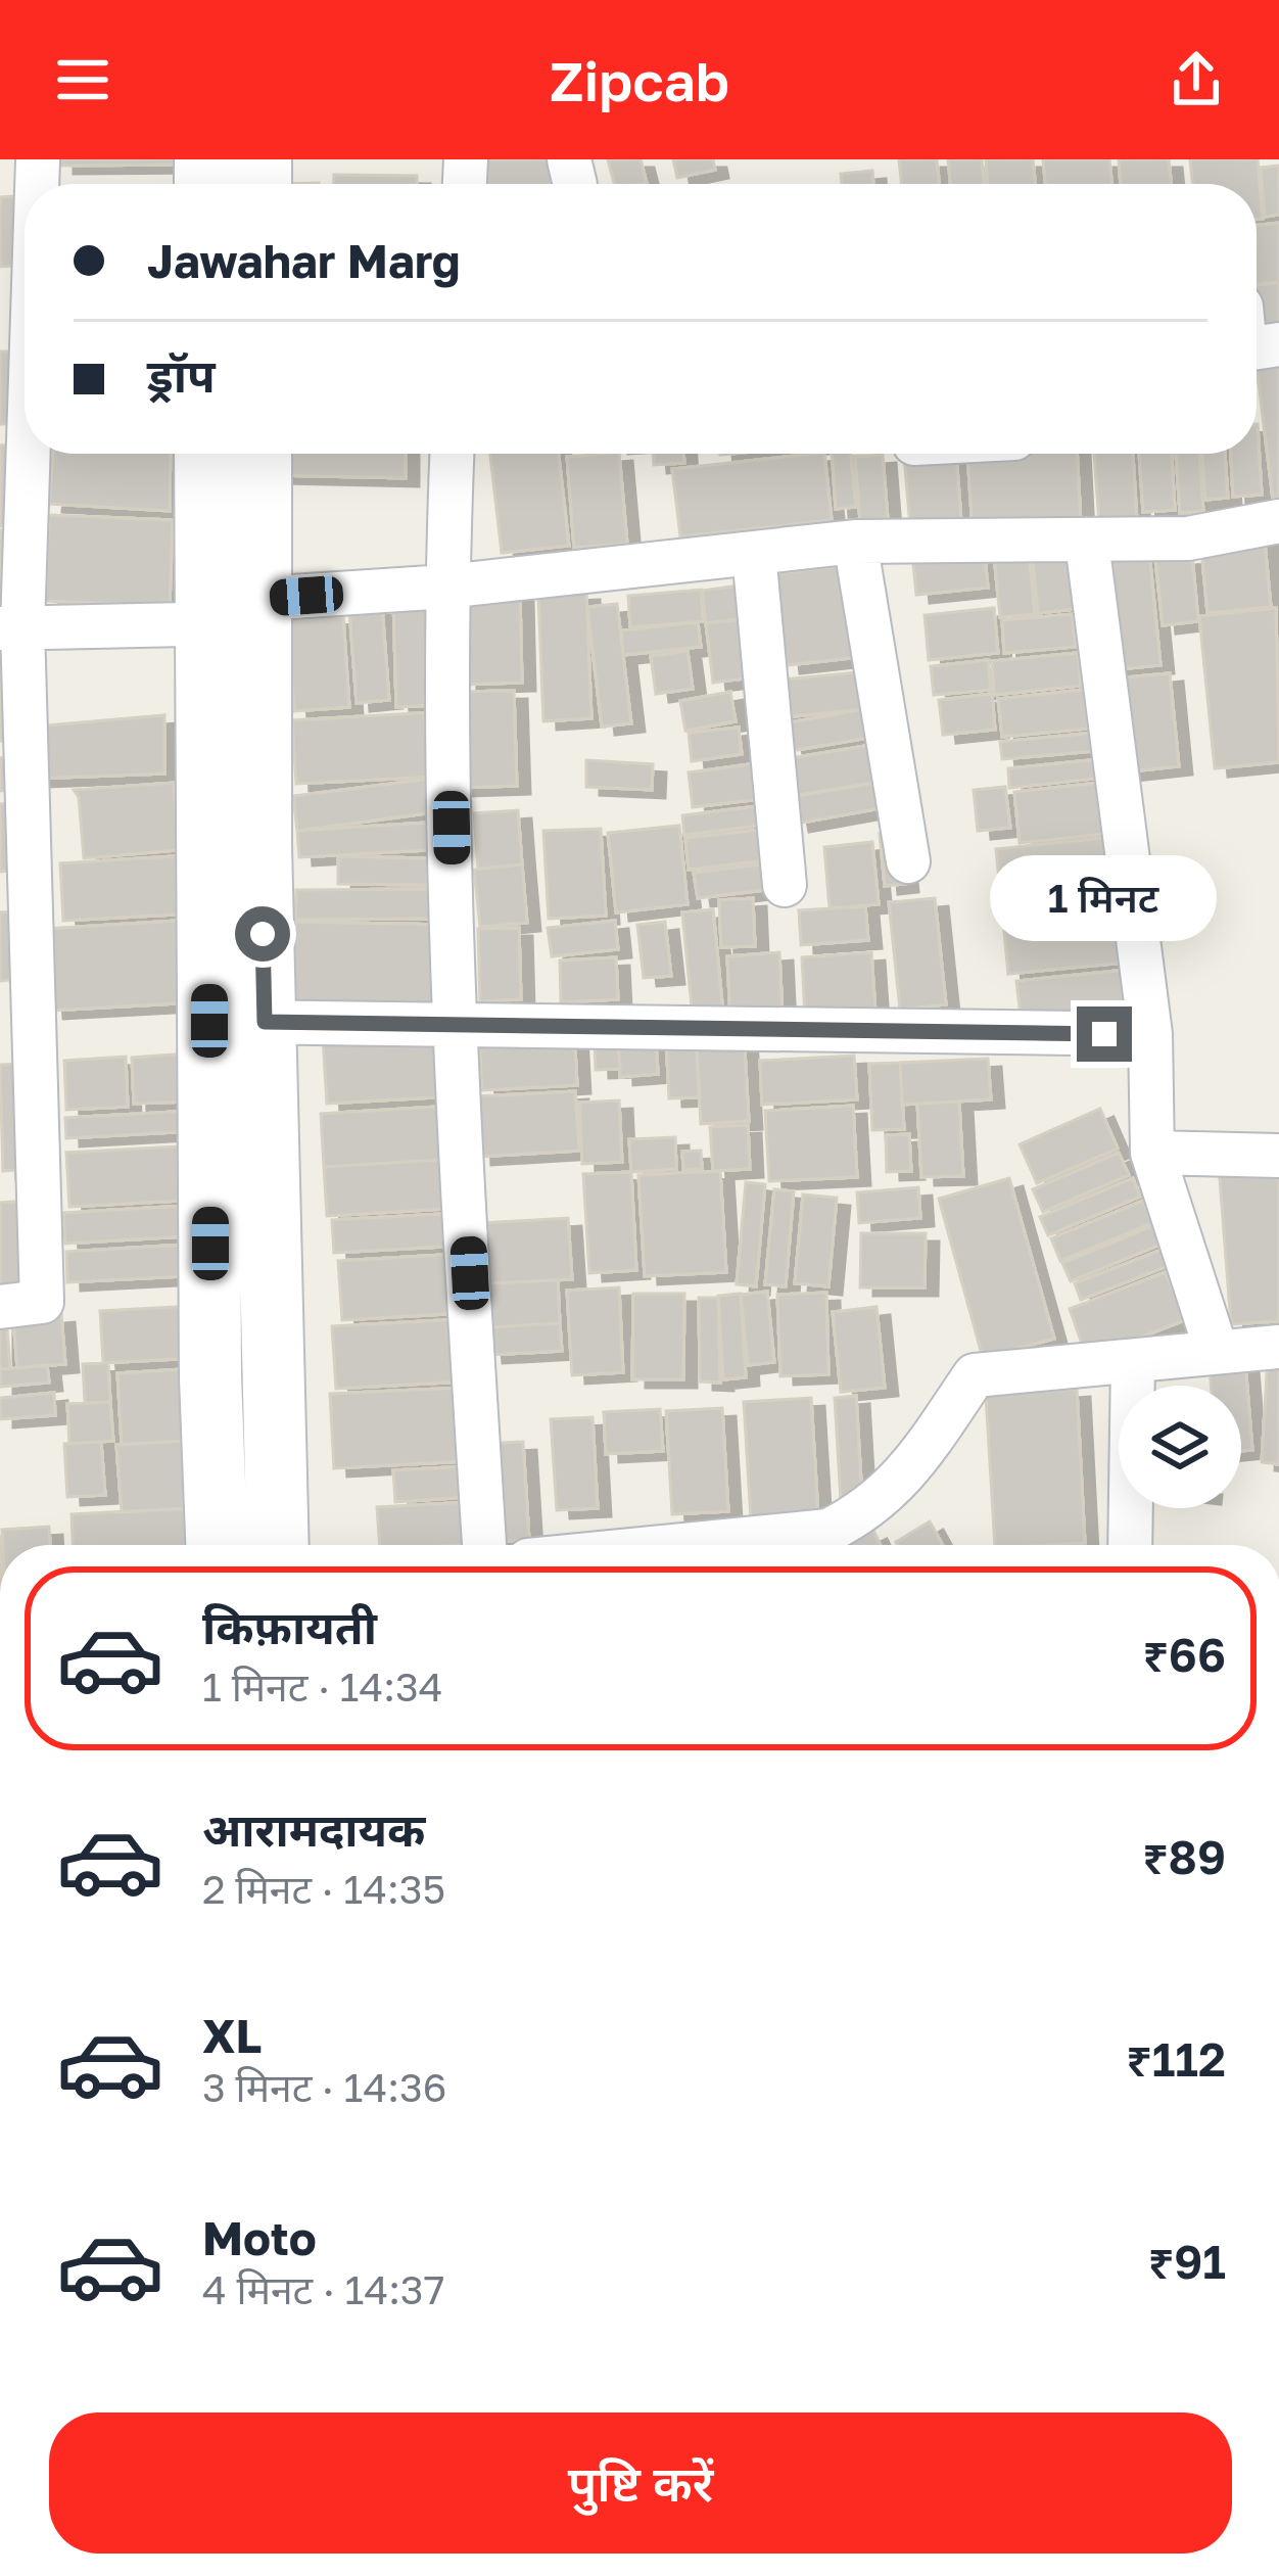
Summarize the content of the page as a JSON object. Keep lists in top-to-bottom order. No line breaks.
{"page":{"header":"Zipcab","banner":["Jawahar Marg","ड्रॉप"],"bubble":"1 मिनट","list":[{"name":"किफ़ायती","note":"1 मिनट · 14:34","value":"₹66"},{"name":"आरामदायक","note":"2 मिनट · 14:35","value":"₹89"},{"name":"XL","note":"3 मिनट · 14:36","value":"₹112"},{"name":"Moto","note":"4 मिनट · 14:37","value":"₹91"}],"buttons":"पुष्टि करें"}}
